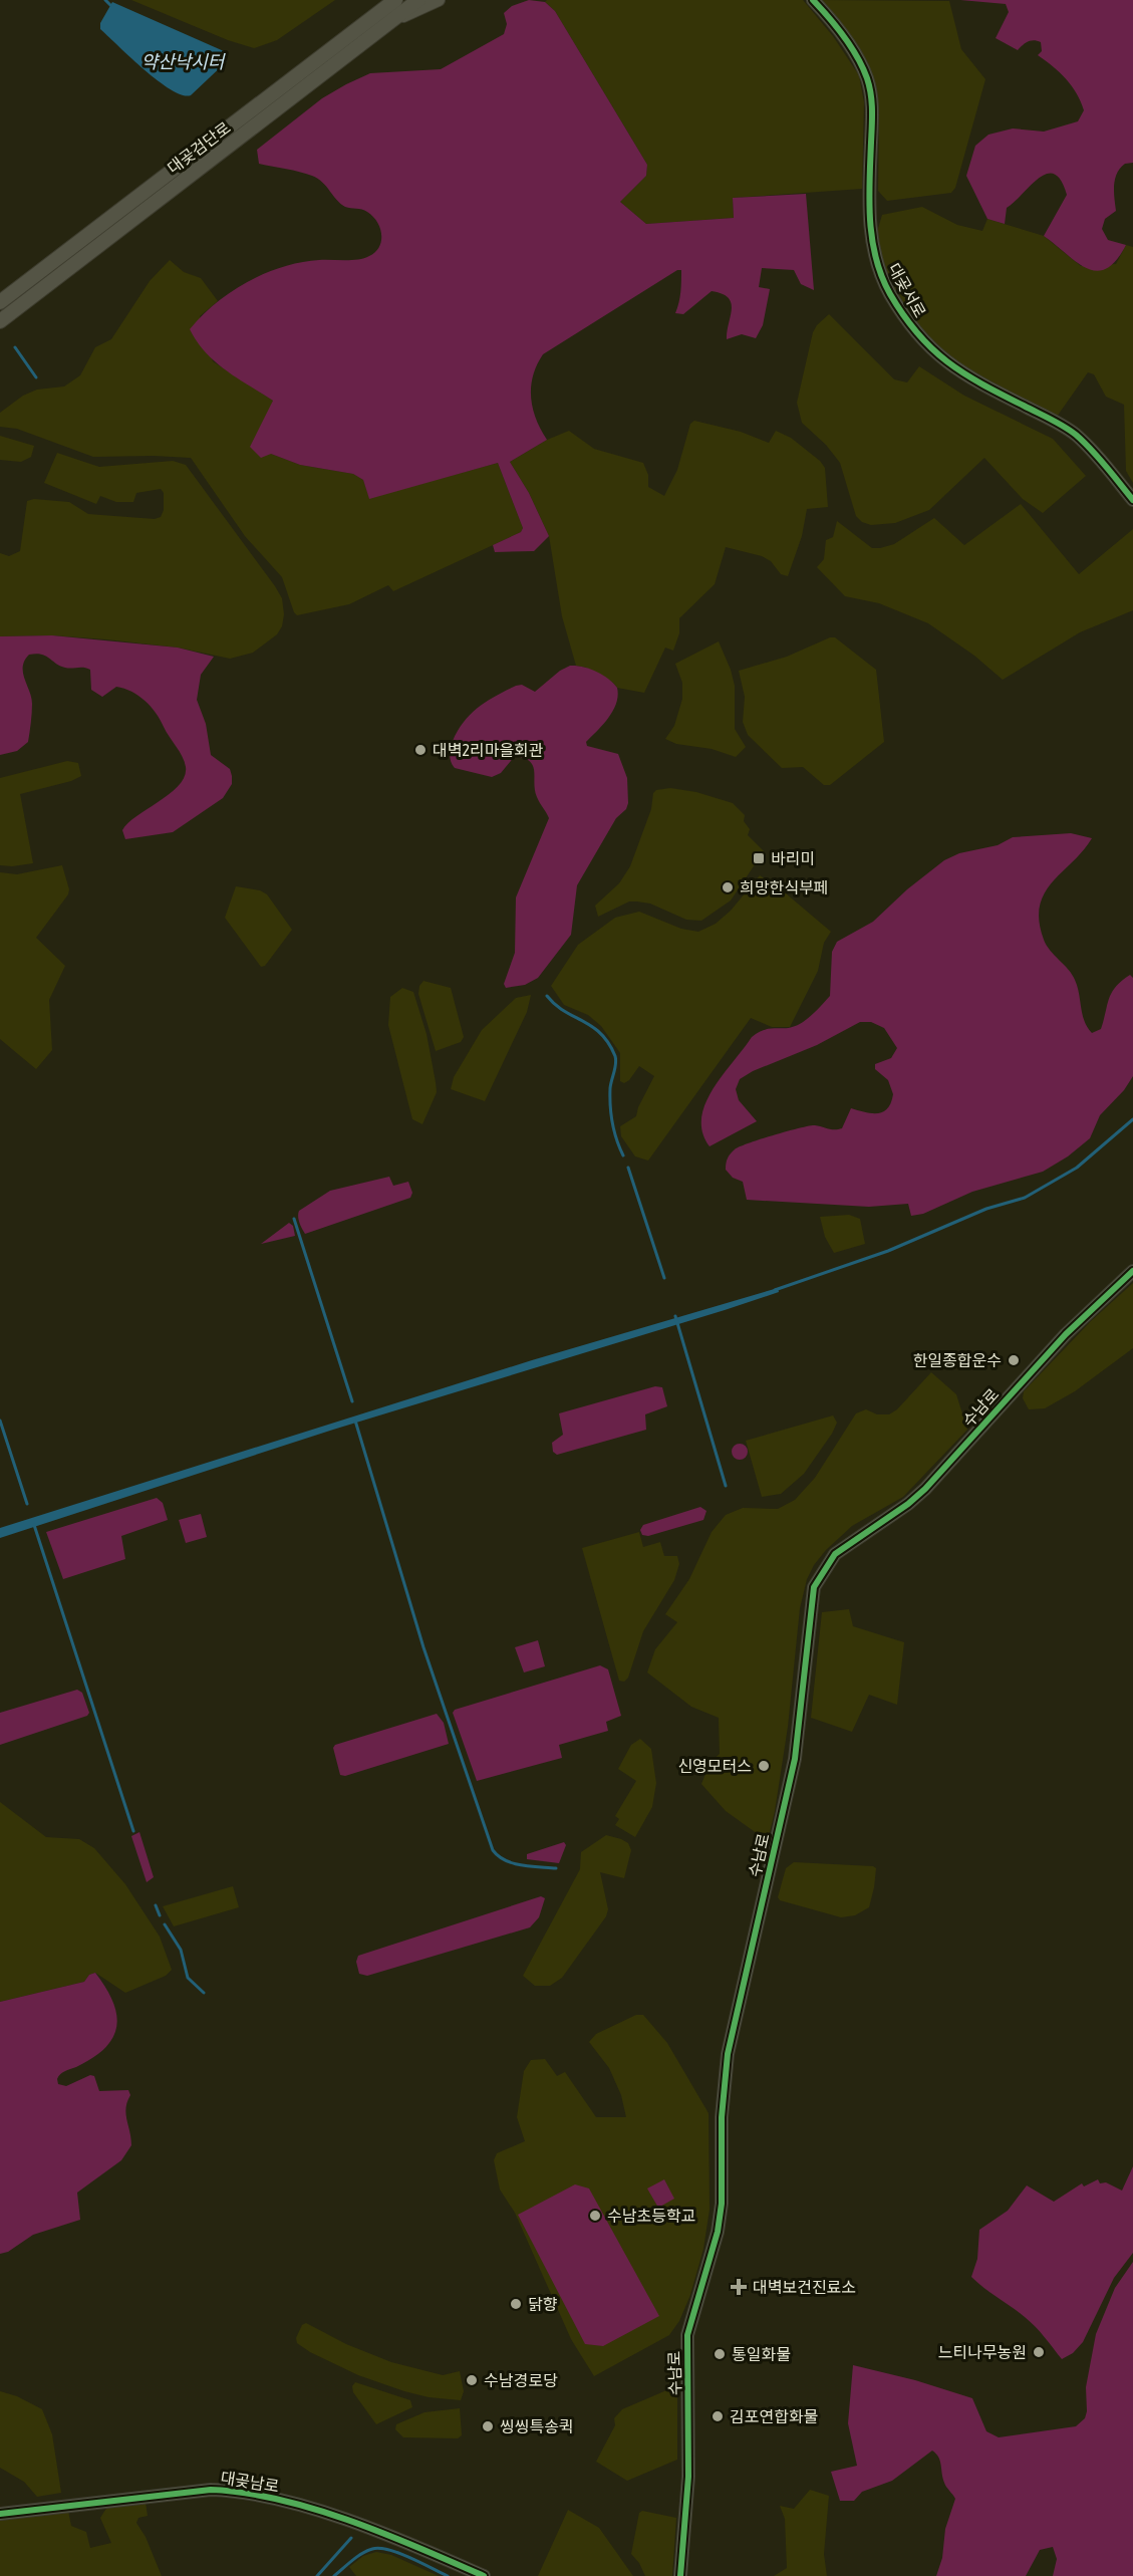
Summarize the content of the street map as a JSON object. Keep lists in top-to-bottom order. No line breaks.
{"streets":{"main road":["대곶검단로"],"street":["대곶서로","수남로","대곶남로"]},"water":["약산낙시터"],"places":{"other":["대벽2리마을회관","희망한식부페","한일종합운수","신영모터스","수남초등학교","닭향","느티나무농원","통일화물","수남경로당","김포연합화물","씽씽특송퀵"],"transit":["바리미"],"health":["대벽보건진료소"]}}
